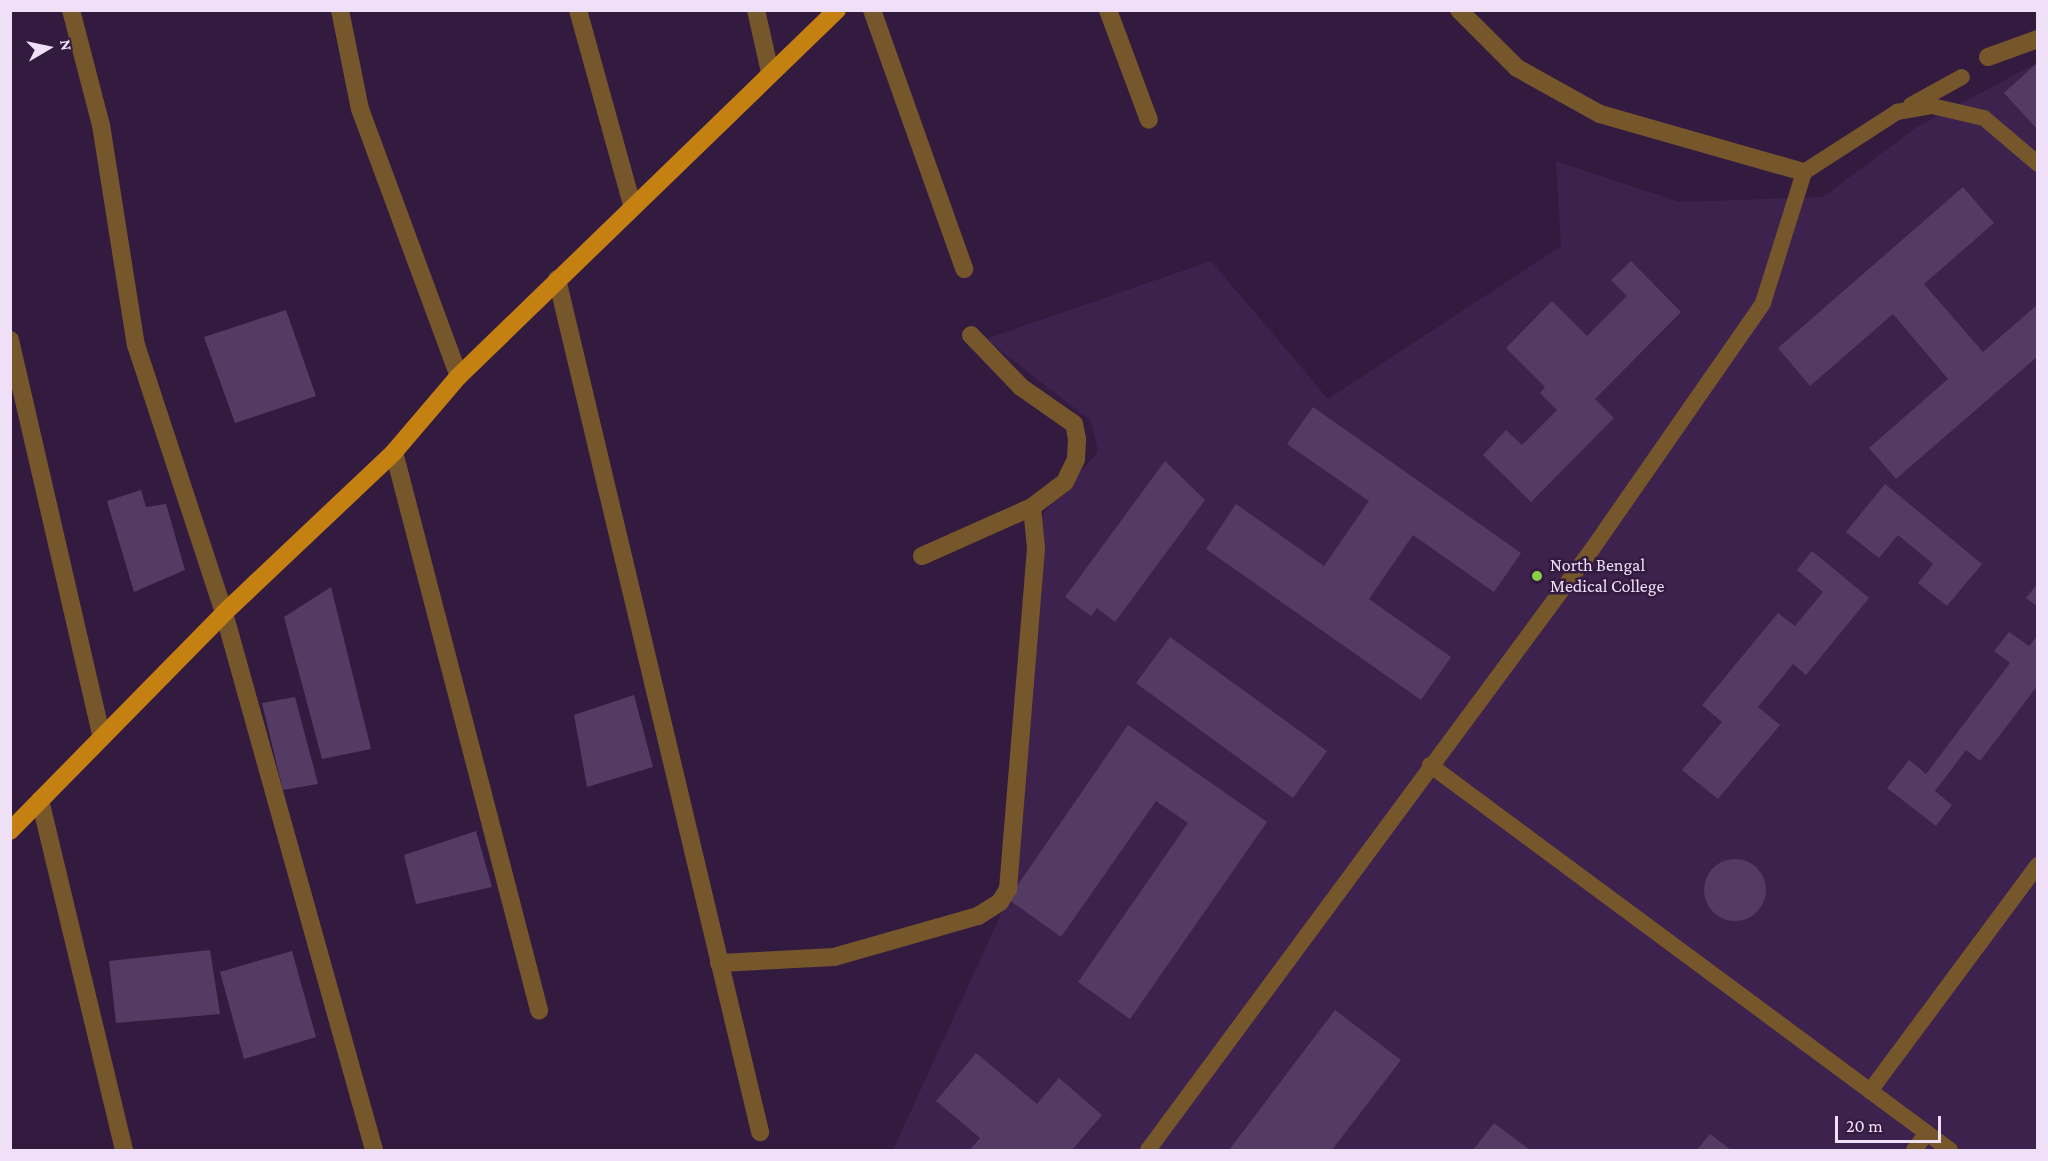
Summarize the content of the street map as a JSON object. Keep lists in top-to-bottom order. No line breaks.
{"places":["North Bengal Medical College"],"scale_bar":"20 m","north":"right"}
